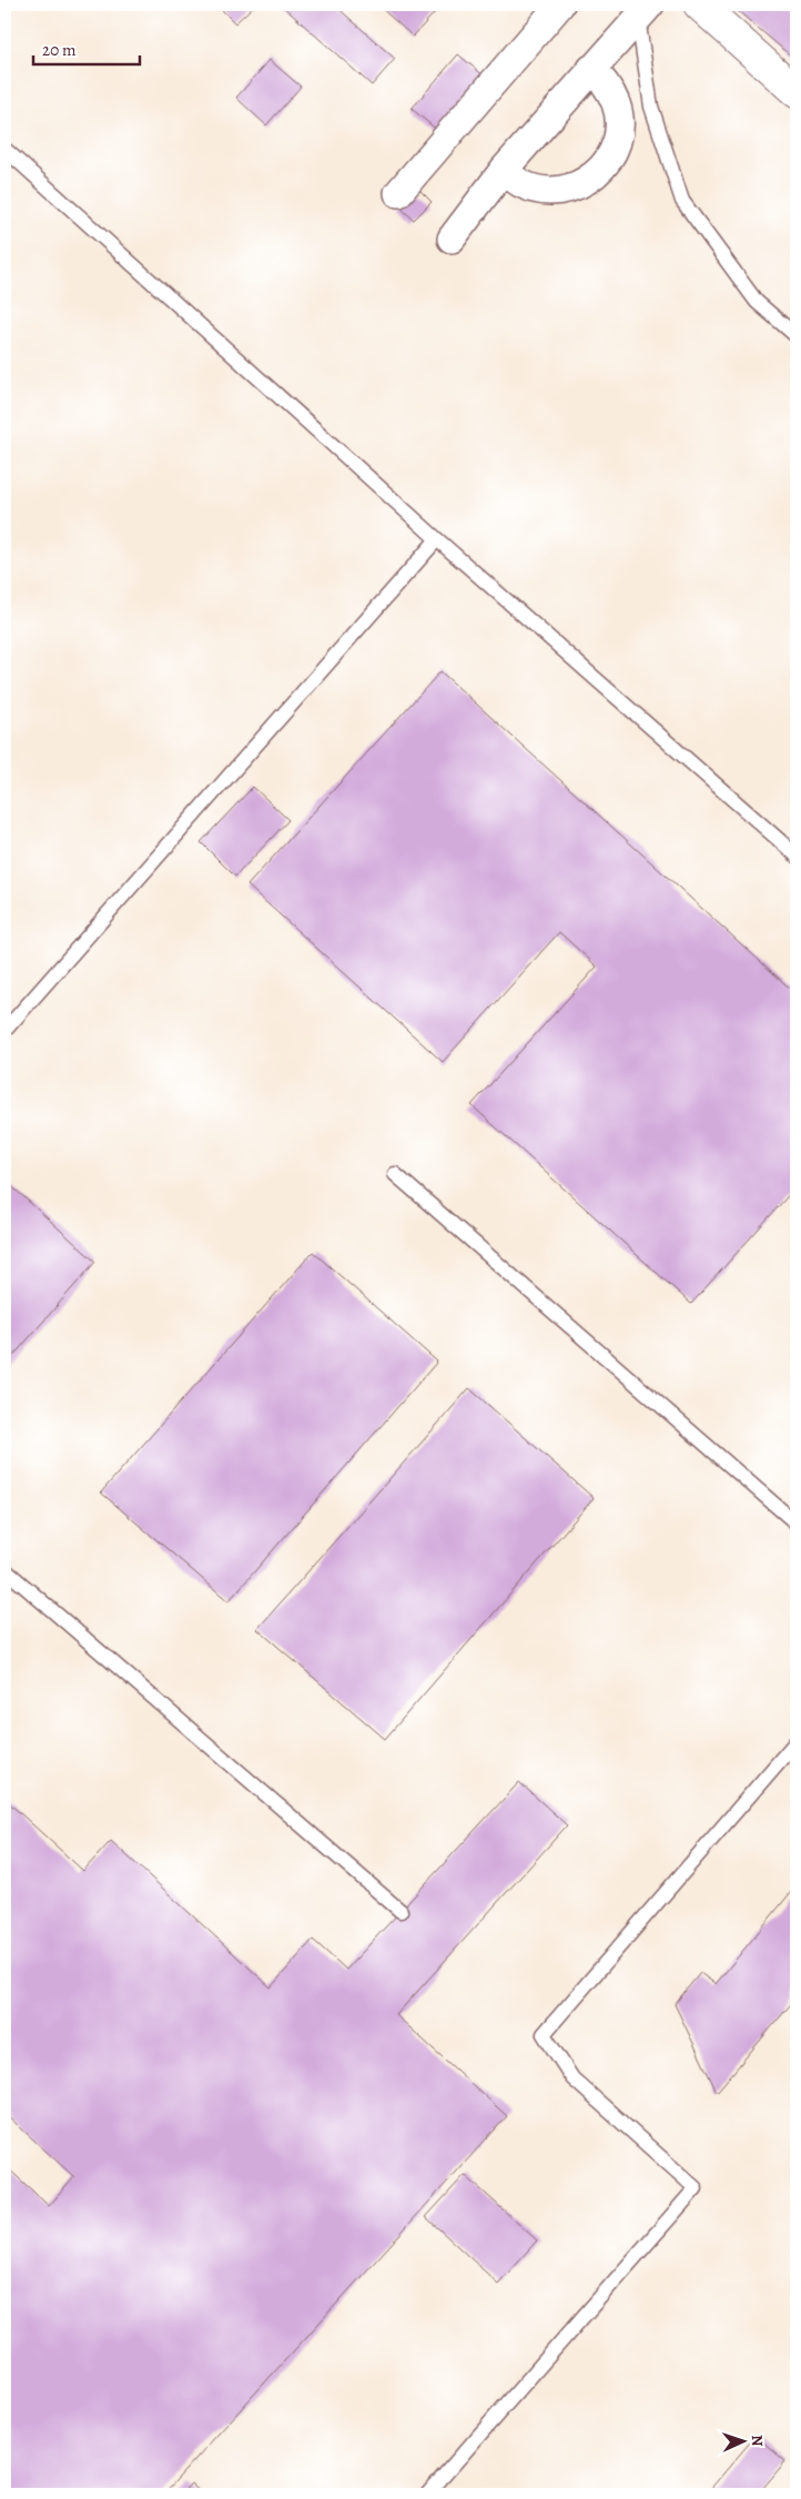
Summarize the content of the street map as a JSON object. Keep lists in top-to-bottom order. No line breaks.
{"scale_bar":"20 m","north":"right"}
